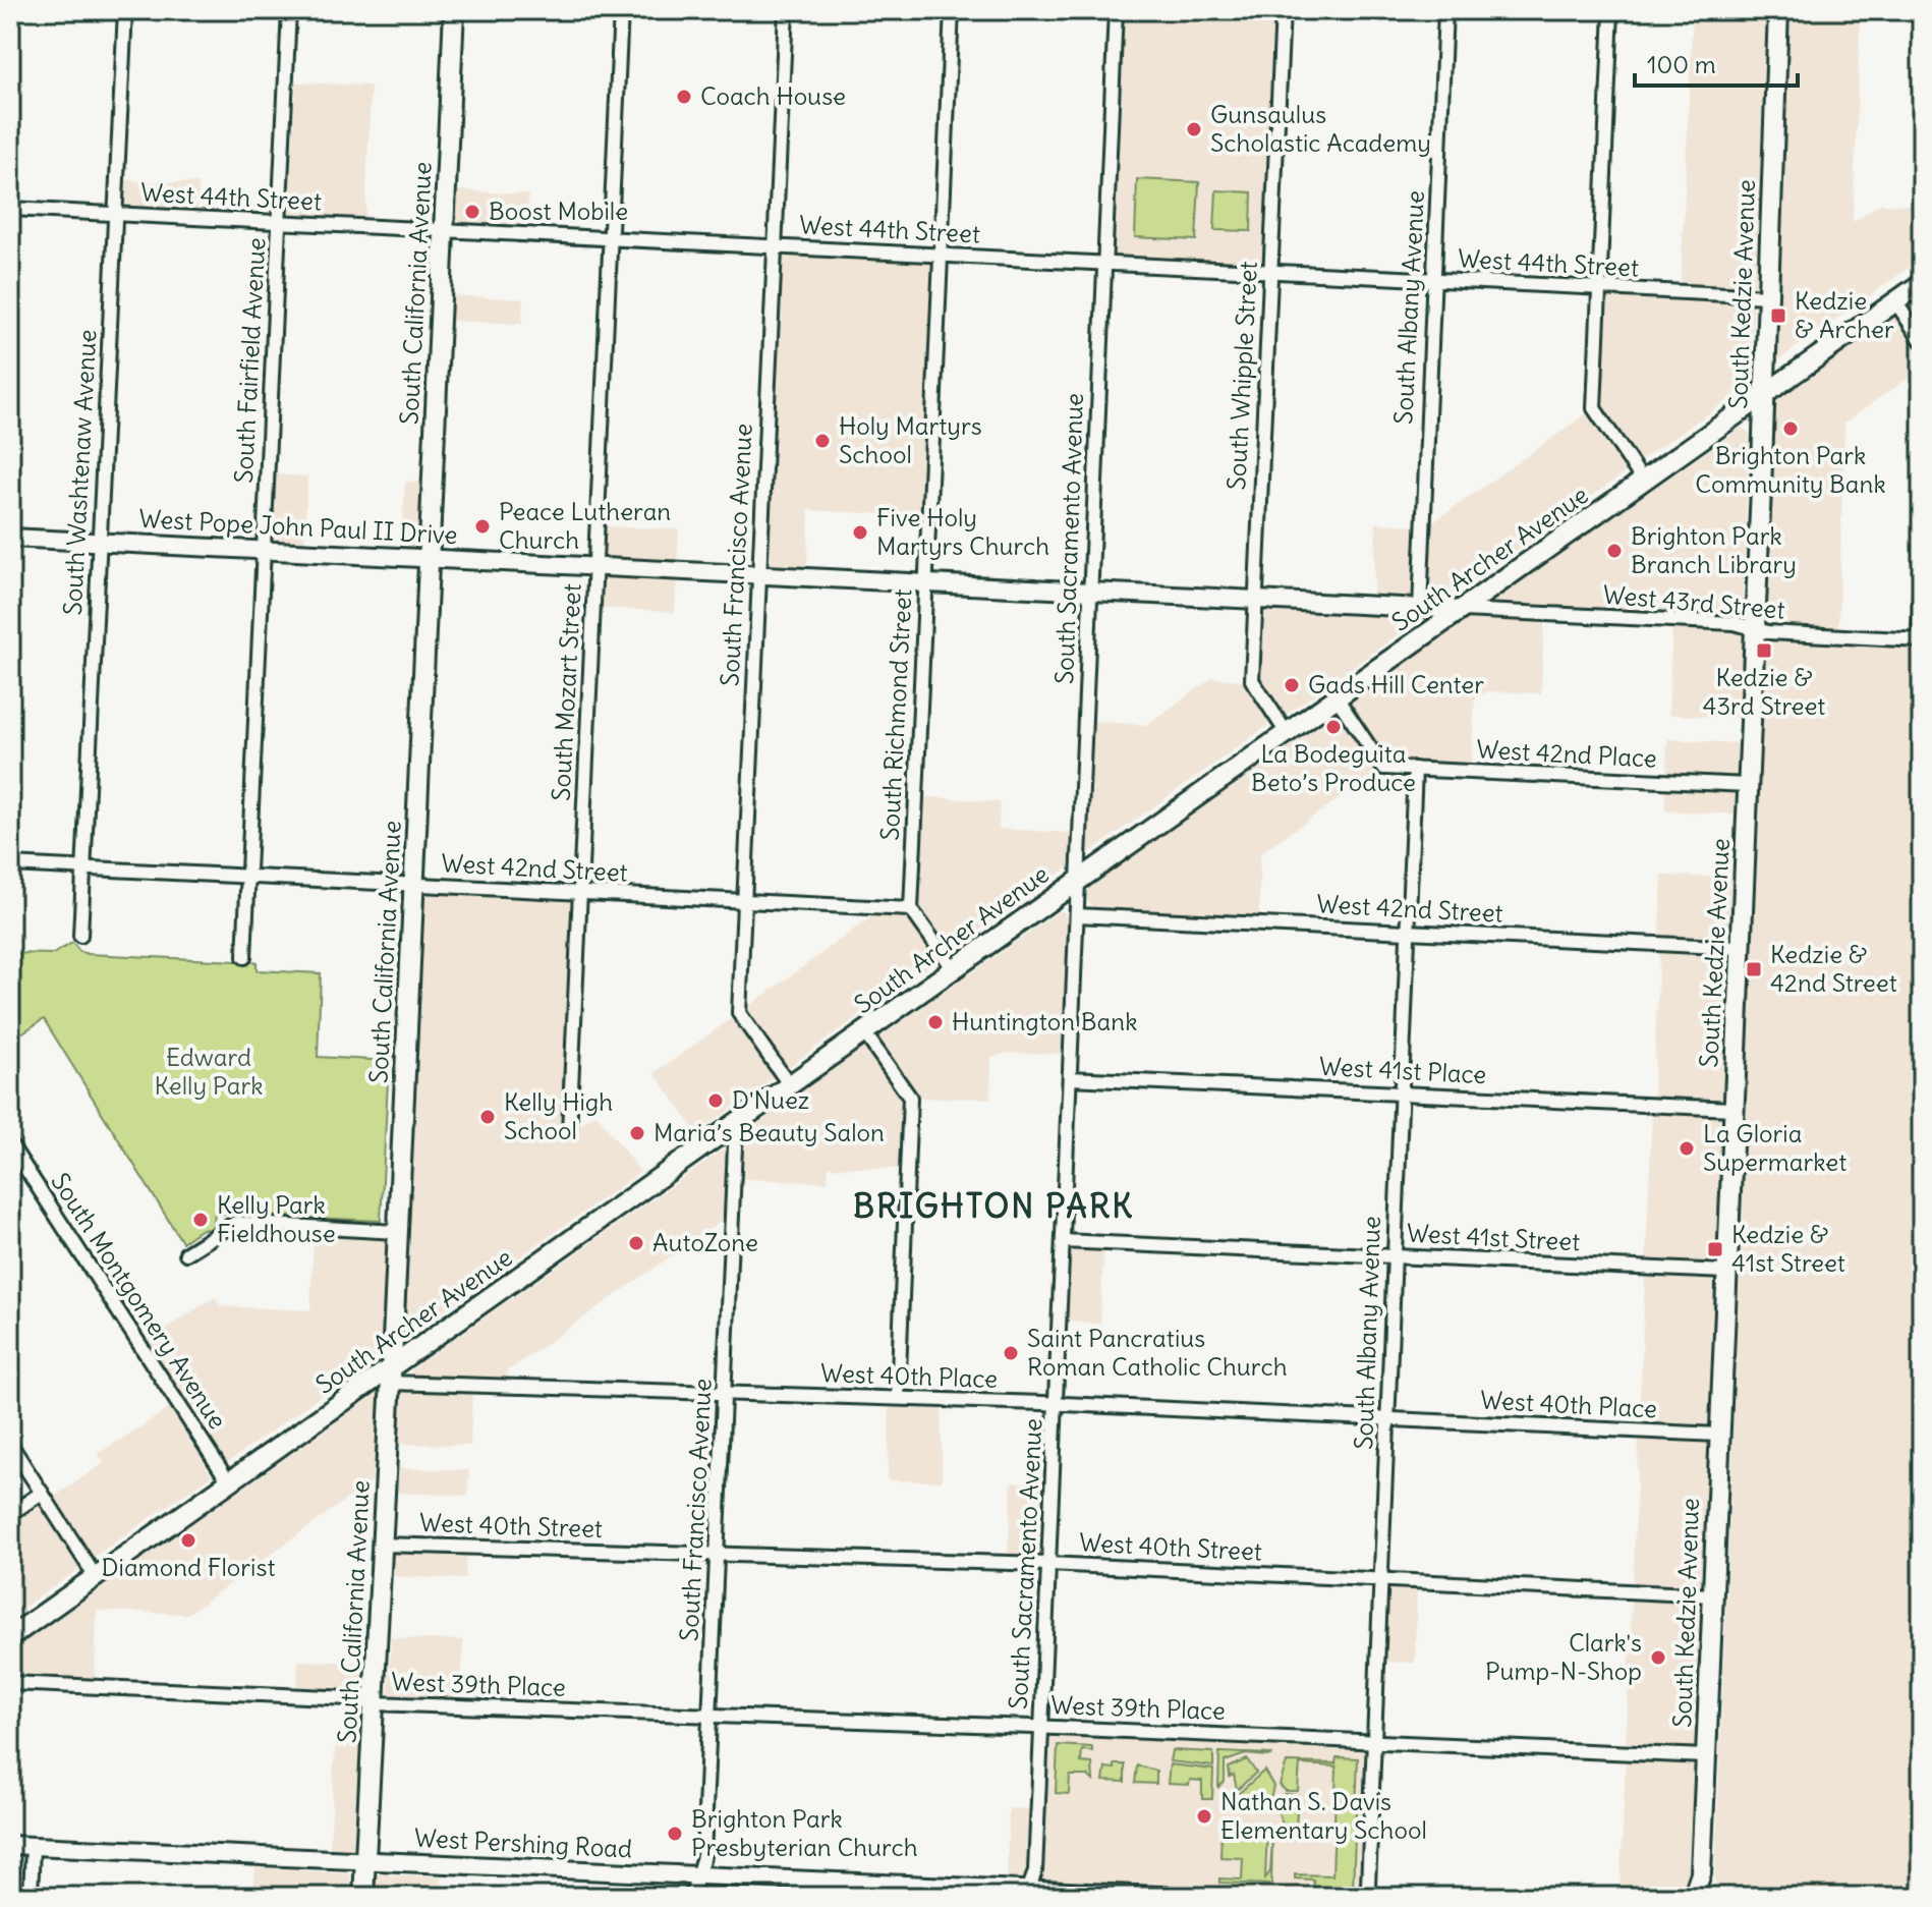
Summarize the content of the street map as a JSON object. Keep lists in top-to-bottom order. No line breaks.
{"streets":{"main road":["South California Avenue","South Kedzie Avenue","South Archer Avenue"],"street":["West 44th Street","South Albany Avenue","South Fairfield Avenue","South Whipple Street","South Washtenaw Avenue","West Pope John Paul II Drive","South Sacramento Avenue","South Francisco Avenue","West 43rd Street","South Mozart Street","South Richmond Street","West 42nd Place","West 42nd Street","West 41st Place","West 41st Street","South Montgomery Avenue","West 40th Place","West 40th Street","West 39th Place","West Pershing Road"]},"crossings":[["West 44th Street","South California Avenue"],["West 44th Street","South Kedzie Avenue"],["West 44th Street","South Albany Avenue"],["West 44th Street","South Fairfield Avenue"],["West 44th Street","South Whipple Street"],["West 44th Street","South Washtenaw Avenue"],["West 44th Street","South Sacramento Avenue"],["West 44th Street","South Francisco Avenue"],["West 44th Street","South Mozart Street"],["West 44th Street","South Richmond Street"],["South California Avenue","West Pope John Paul II Drive"],["South California Avenue","South Archer Avenue"],["South California Avenue","West 42nd Street"],["South California Avenue","West 40th Place"],["South California Avenue","West 40th Street"],["South California Avenue","West 39th Place"],["South California Avenue","West Pershing Road"],["South Kedzie Avenue","South Archer Avenue"],["South Kedzie Avenue","West 43rd Street"],["South Kedzie Avenue","West 42nd Place"],["South Kedzie Avenue","West 42nd Street"],["South Kedzie Avenue","West 41st Place"],["South Kedzie Avenue","West 41st Street"],["South Kedzie Avenue","West 40th Place"],["South Kedzie Avenue","West 40th Street"],["South Kedzie Avenue","West 39th Place"],["South Albany Avenue","West Pope John Paul II Drive"],["South Albany Avenue","West 42nd Place"],["South Albany Avenue","West 42nd Street"],["South Albany Avenue","West 41st Place"],["South Albany Avenue","West 41st Street"],["South Albany Avenue","West 40th Place"],["South Albany Avenue","West 40th Street"],["South Albany Avenue","West 39th Place"],["South Fairfield Avenue","West Pope John Paul II Drive"],["South Fairfield Avenue","West 42nd Street"],["South Whipple Street","West Pope John Paul II Drive"],["South Whipple Street","South Archer Avenue"],["South Washtenaw Avenue","West Pope John Paul II Drive"],["South Washtenaw Avenue","West 42nd Street"],["West Pope John Paul II Drive","South Sacramento Avenue"],["West Pope John Paul II Drive","South Francisco Avenue"],["West Pope John Paul II Drive","South Archer Avenue"],["West Pope John Paul II Drive","West 43rd Street"],["West Pope John Paul II Drive","South Mozart Street"],["West Pope John Paul II Drive","South Richmond Street"],["South Sacramento Avenue","South Archer Avenue"],["South Sacramento Avenue","West 42nd Street"],["South Sacramento Avenue","West 41st Place"],["South Sacramento Avenue","West 41st Street"],["South Sacramento Avenue","West 40th Place"],["South Sacramento Avenue","West 40th Street"],["South Sacramento Avenue","West 39th Place"],["South Sacramento Avenue","West Pershing Road"],["South Francisco Avenue","South Archer Avenue"],["South Francisco Avenue","West 42nd Street"],["South Francisco Avenue","West 40th Place"],["South Francisco Avenue","West 40th Street"],["South Francisco Avenue","West 39th Place"],["South Francisco Avenue","West Pershing Road"],["South Archer Avenue","West 43rd Street"],["South Archer Avenue","West 42nd Place"],["South Archer Avenue","South Montgomery Avenue"],["South Archer Avenue","West 40th Place"],["South Mozart Street","West 42nd Street"],["South Richmond Street","West 42nd Street"]],"districts":["BRIGHTON PARK"],"parks":["Edward Kelly Park"],"places":{"other":["Coach House","Gunsaulus Scholastic Academy","Boost Mobile","Brighton Park Community Bank","Holy Martyrs School","Peace Lutheran Church","Five Holy Martyrs Church","Brighton Park Branch Library","Gads Hill Center","La Bodeguita Beto’s Produce","Huntington Bank","D'Nuez","Kelly High School","Maria’s Beauty Salon","La Gloria Supermarket","Kelly Park Fieldhouse","AutoZone","Saint Pancratius Roman Catholic Church","Diamond Florist","Clark's Pump-N-Shop","Nathan S. Davis Elementary School","Brighton Park Presbyterian Church"],"transit":["Kedzie & Archer","Kedzie & 43rd Street","Kedzie & 42nd Street","Kedzie & 41st Street"]},"scale_bar":"100 m"}
